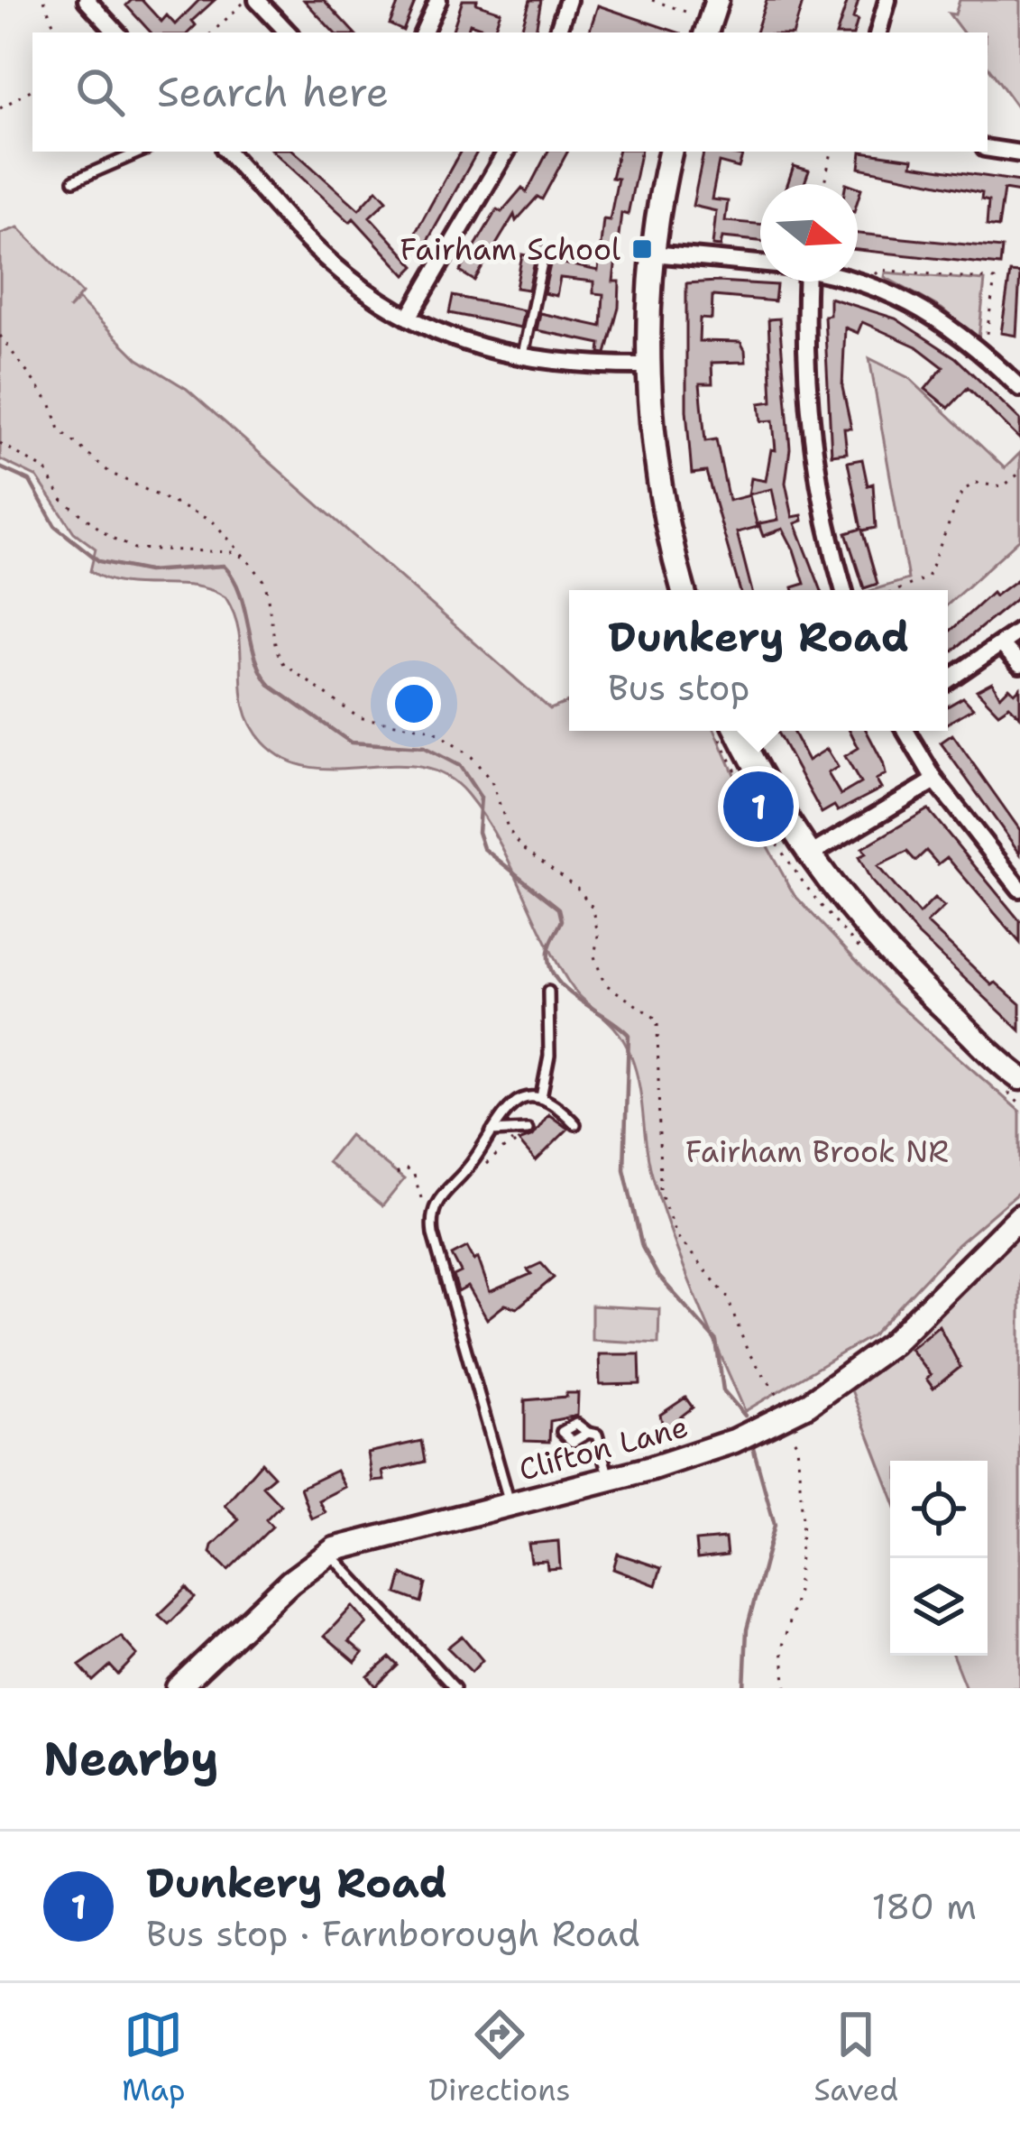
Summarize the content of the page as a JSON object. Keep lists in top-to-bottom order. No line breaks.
{"streets":{"street":["Clifton Lane"]},"parks":["Fairham Brook NR"],"places":{"transit":["Fairham School"]},"north":"right","page":{"search":"Search here","popup":["Dunkery Road","Bus stop"],"pins":"1","heading":"Nearby","list":[{"mark":"1","name":"Dunkery Road","note":"Bus stop · Farnborough Road","value":"180 m"}],"nav":["Map","Directions","Saved"]}}
